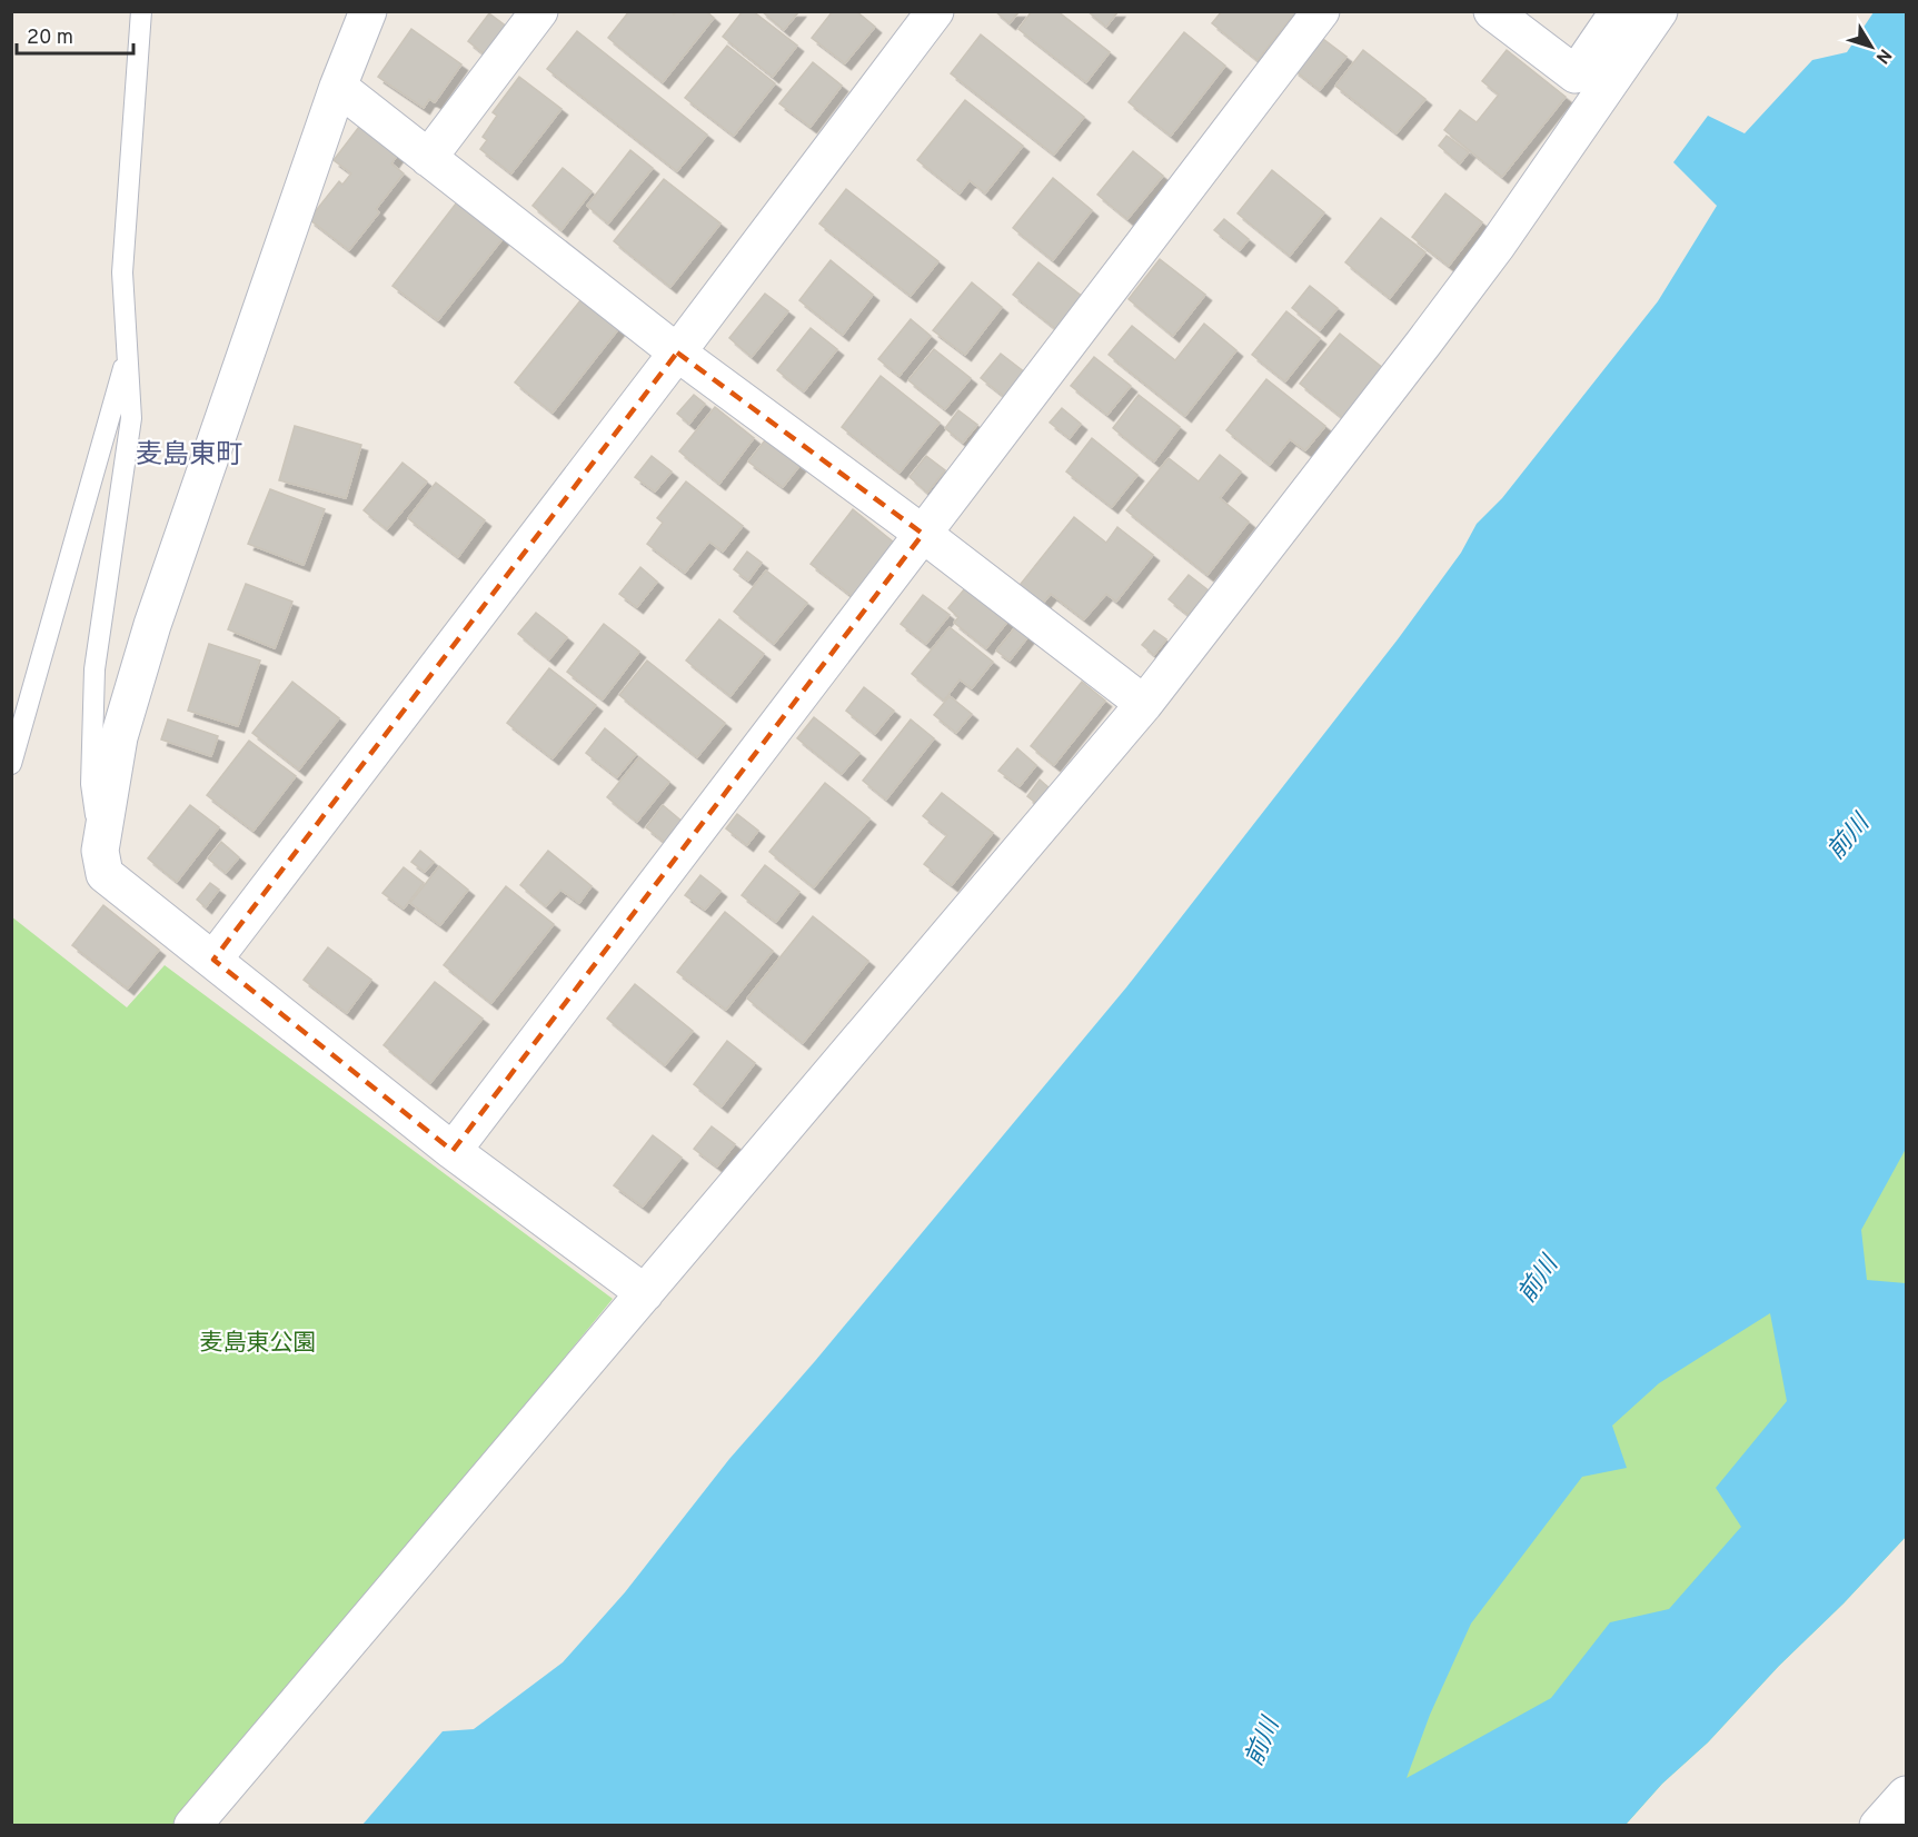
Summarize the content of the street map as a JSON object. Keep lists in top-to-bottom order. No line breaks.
{"districts":["麦島東町"],"water":["前川"],"parks":["麦島東公園"],"scale_bar":"20 m","north":"bottom right"}
